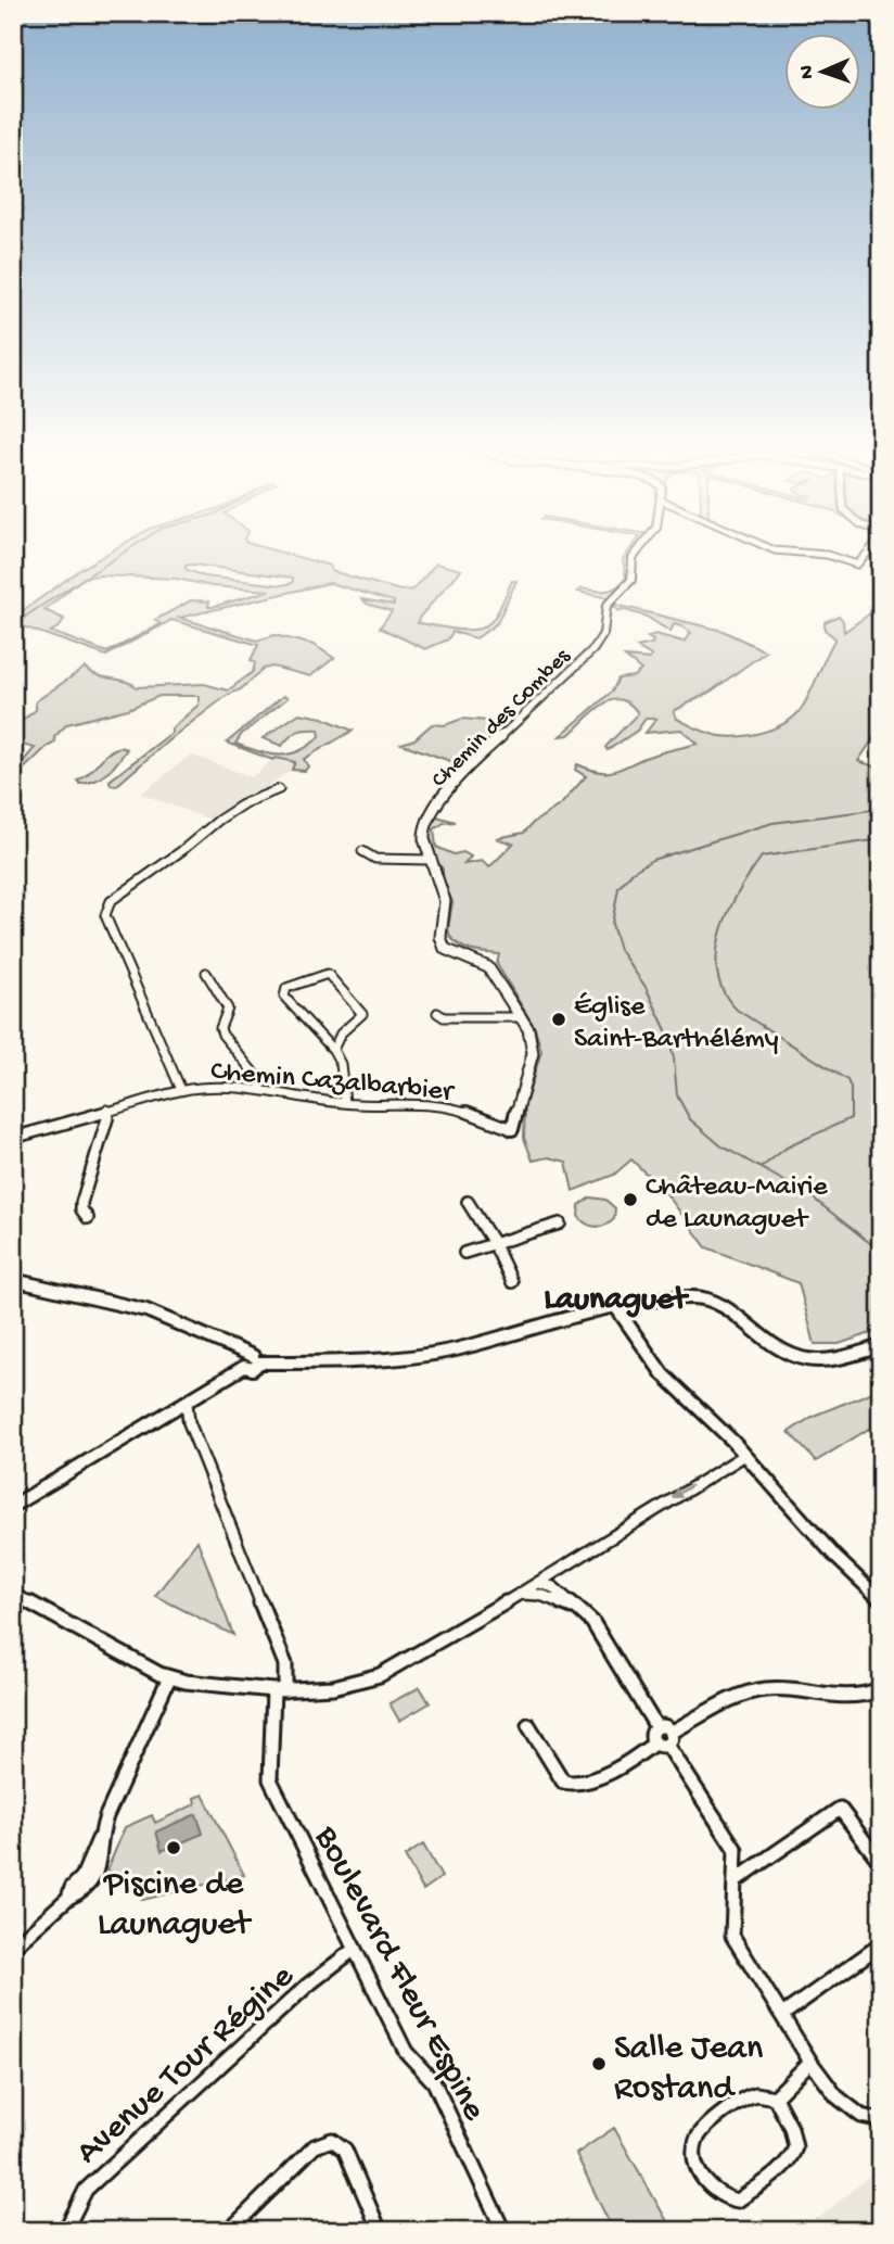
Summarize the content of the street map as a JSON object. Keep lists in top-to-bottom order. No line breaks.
{"streets":{"street":["Chemin des Combes","Chemin Cazalbarbier","Boulevard Fleur Espine","Avenue Tour Régine"]},"crossings":[["Chemin des Combes","Chemin Cazalbarbier"],["Boulevard Fleur Espine","Avenue Tour Régine"]],"districts":["Launaguet"],"places":["Église Saint-Barthélémy","Château-Mairie de Launaguet","Piscine de Launaguet","Salle Jean Rostand"],"north":"left"}
